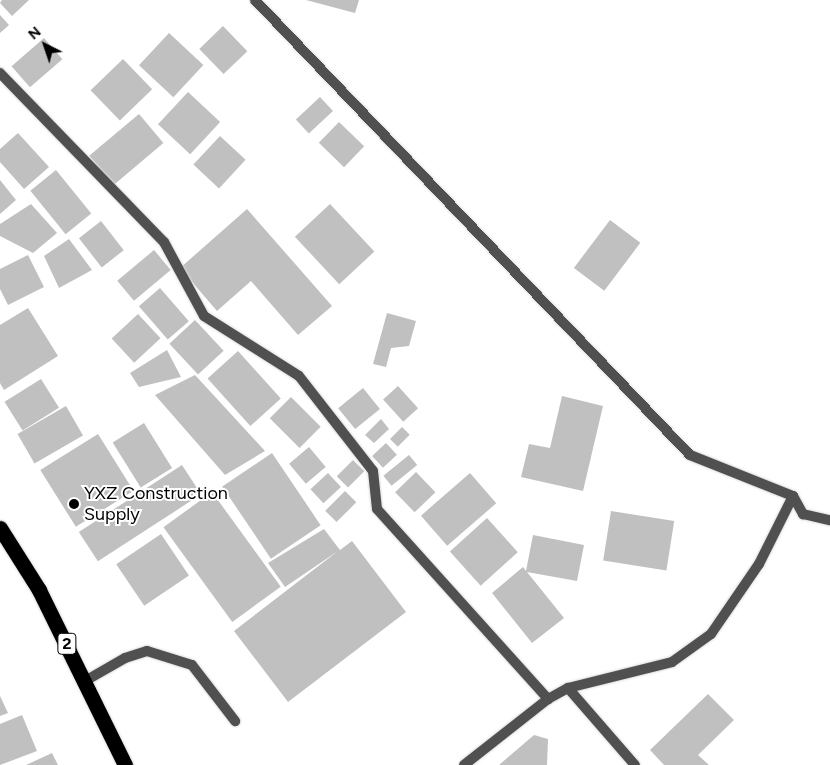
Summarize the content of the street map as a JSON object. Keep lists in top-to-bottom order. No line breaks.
{"streets":{"highway":["2"]},"places":["YXZ Construction Supply"],"north":"top left"}
